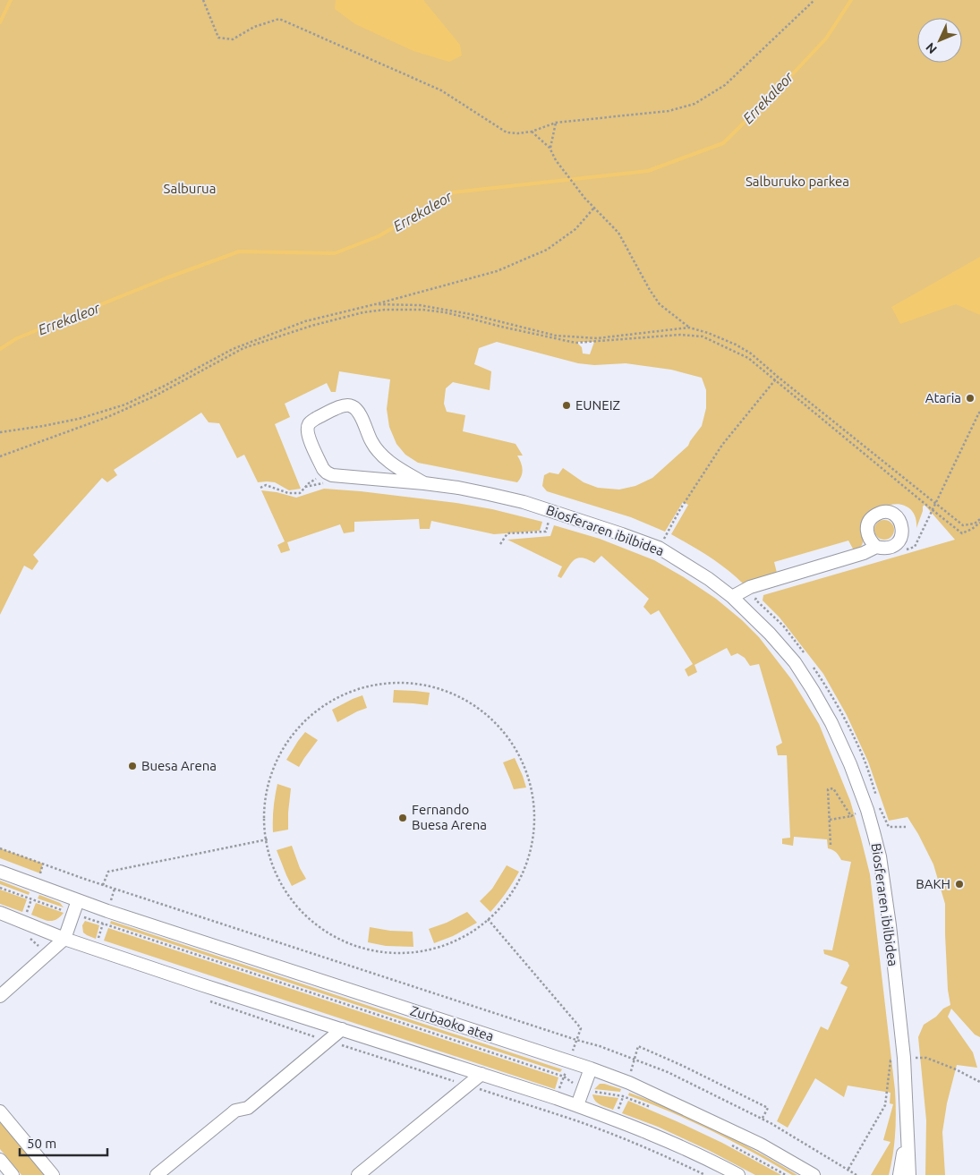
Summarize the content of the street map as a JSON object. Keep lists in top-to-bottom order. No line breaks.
{"streets":{"street":["Biosferaren ibilbidea","Zurbaoko atea"]},"water":["Errekaleor"],"parks":["Salburuko parkea","Salburua"],"places":["Ataria","EUNEIZ","Buesa Arena","Fernando Buesa Arena","BAKH"],"scale_bar":"50 m","north":"bottom left"}
